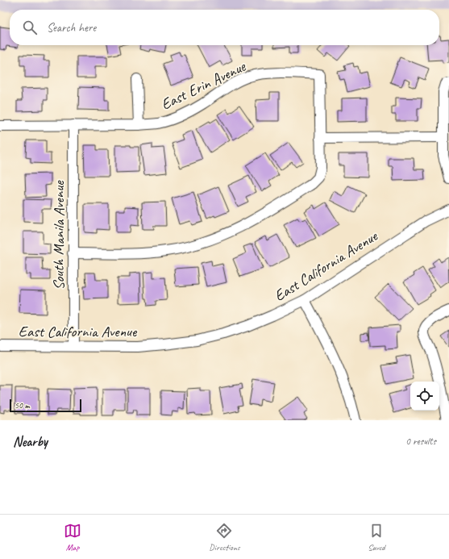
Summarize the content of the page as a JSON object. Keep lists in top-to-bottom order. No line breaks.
{"streets":{"street":["East Erin Avenue","South Manila Avenue","East California Avenue"]},"crossings":[["East Erin Avenue","South Manila Avenue"],["South Manila Avenue","East California Avenue"]],"scale_bar":"50 m","page":{"search":"Search here","scale":"50 m","heading":["Nearby","0 results"],"nav":["Map","Directions","Saved"]}}
